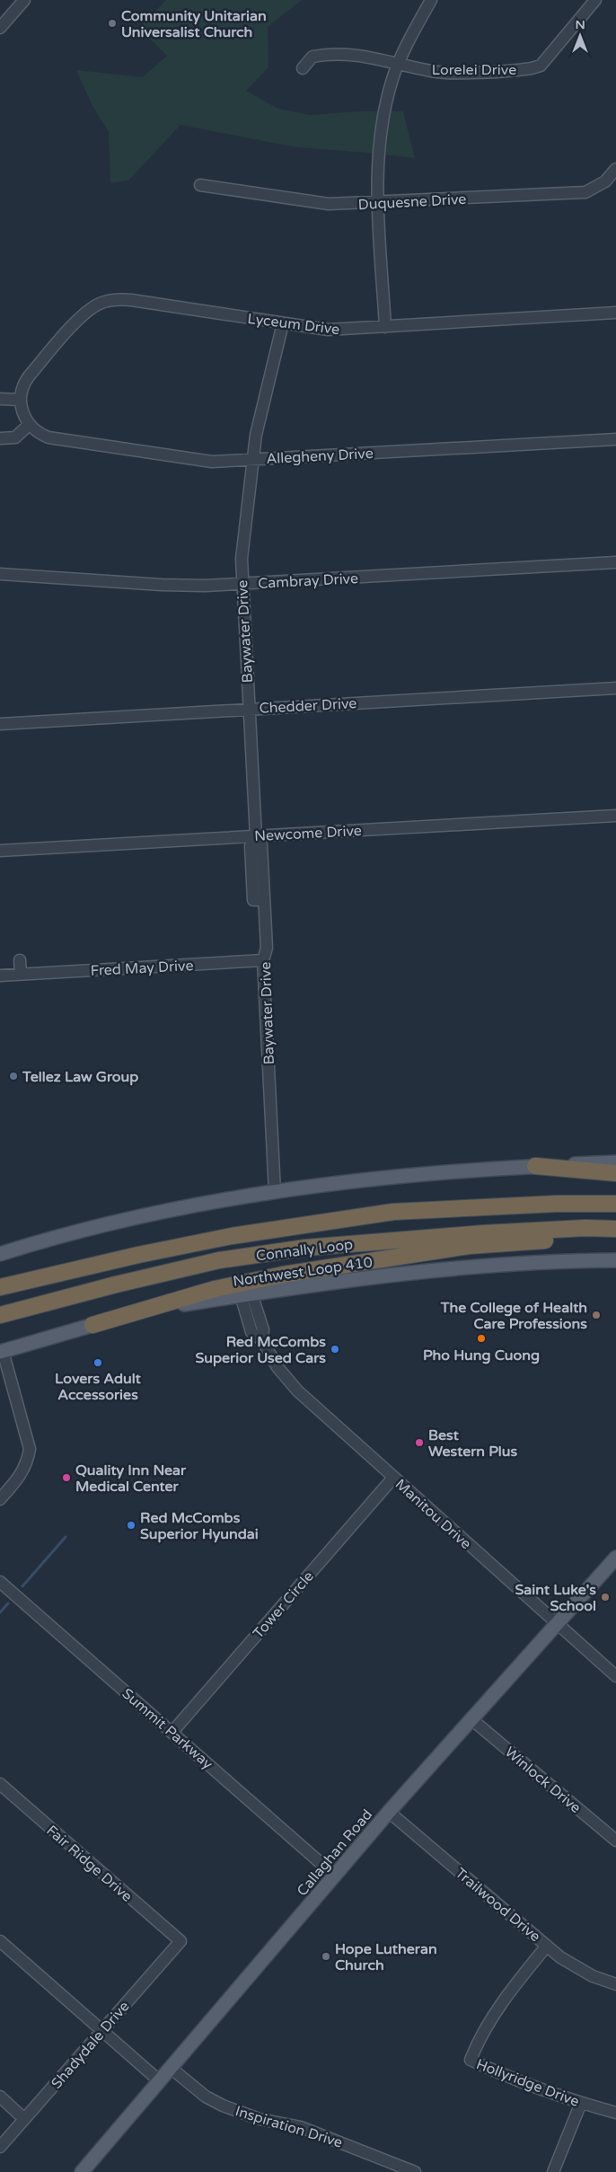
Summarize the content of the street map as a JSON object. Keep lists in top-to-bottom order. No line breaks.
{"streets":{"highway":["Connally Loop"],"main road":["Northwest Loop 410","Callaghan Road"],"street":["Lorelei Drive","Duquesne Drive","Lyceum Drive","Allegheny Drive","Cambray Drive","Baywater Drive","Chedder Drive","Newcome Drive","Fred May Drive","Manitou Drive","Tower Circle","Summit Parkway","Winlock Drive","Fair Ridge Drive","Trailwood Drive","Shadydale Drive","Hollyridge Drive","Inspiration Drive"]},"crossings":[["Lyceum Drive","Allegheny Drive"],["Lyceum Drive","Baywater Drive"],["Allegheny Drive","Baywater Drive"],["Cambray Drive","Baywater Drive"],["Baywater Drive","Chedder Drive"],["Baywater Drive","Newcome Drive"],["Baywater Drive","Fred May Drive"],["Northwest Loop 410","Manitou Drive"],["Manitou Drive","Tower Circle"],["Manitou Drive","Callaghan Road"],["Tower Circle","Summit Parkway"],["Summit Parkway","Callaghan Road"],["Winlock Drive","Callaghan Road"],["Callaghan Road","Trailwood Drive"],["Callaghan Road","Inspiration Drive"],["Fair Ridge Drive","Shadydale Drive"],["Trailwood Drive","Hollyridge Drive"]],"places":["Community Unitarian Universalist Church","Tellez Law Group","The College of Health Care Professions","Pho Hung Cuong","Red McCombs Superior Used Cars","Lovers Adult Accessories","Best Western Plus","Quality Inn Near Medical Center","Red McCombs Superior Hyundai","Saint Luke's School","Hope Lutheran Church"],"north":"top"}
